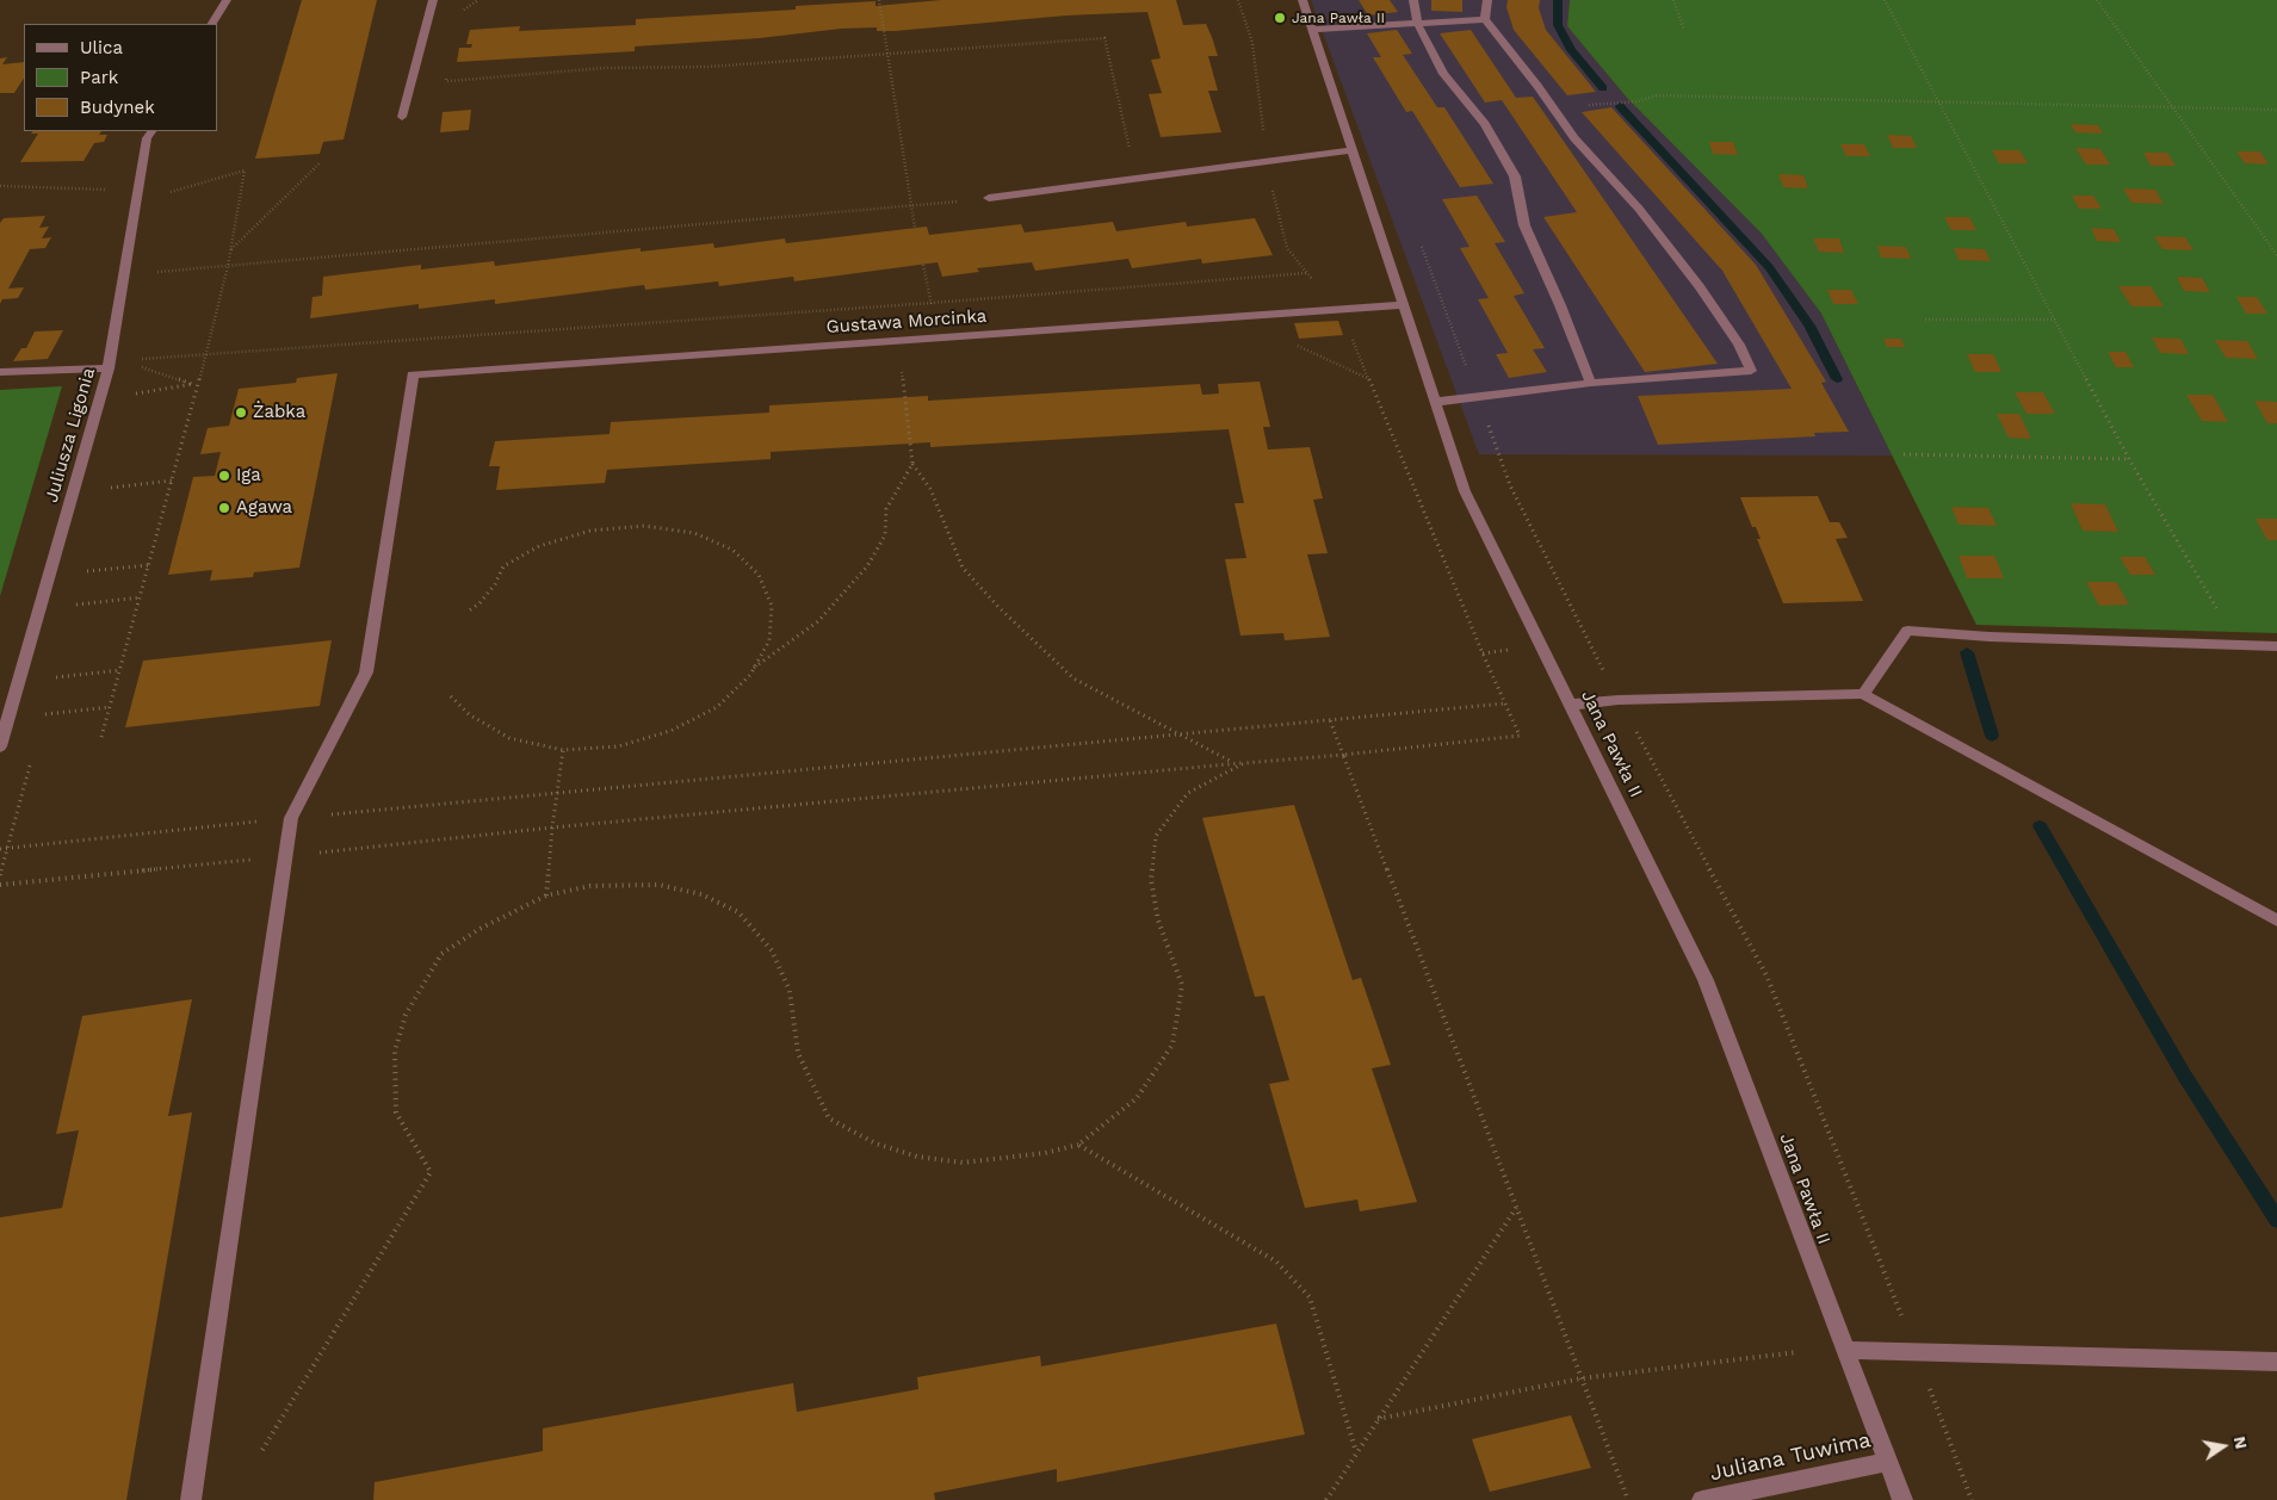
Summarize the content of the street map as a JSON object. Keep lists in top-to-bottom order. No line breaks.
{"streets":{"street":["Gustawa Morcinka","Juliusza Ligonia","Jana Pawła II","Juliana Tuwima"]},"crossings":[["Gustawa Morcinka","Jana Pawła II"],["Jana Pawła II","Juliana Tuwima"]],"places":["Jana Pawła II","Żabka","Iga","Agawa"],"legend":["Ulica","Park","Budynek"],"north":"right"}
